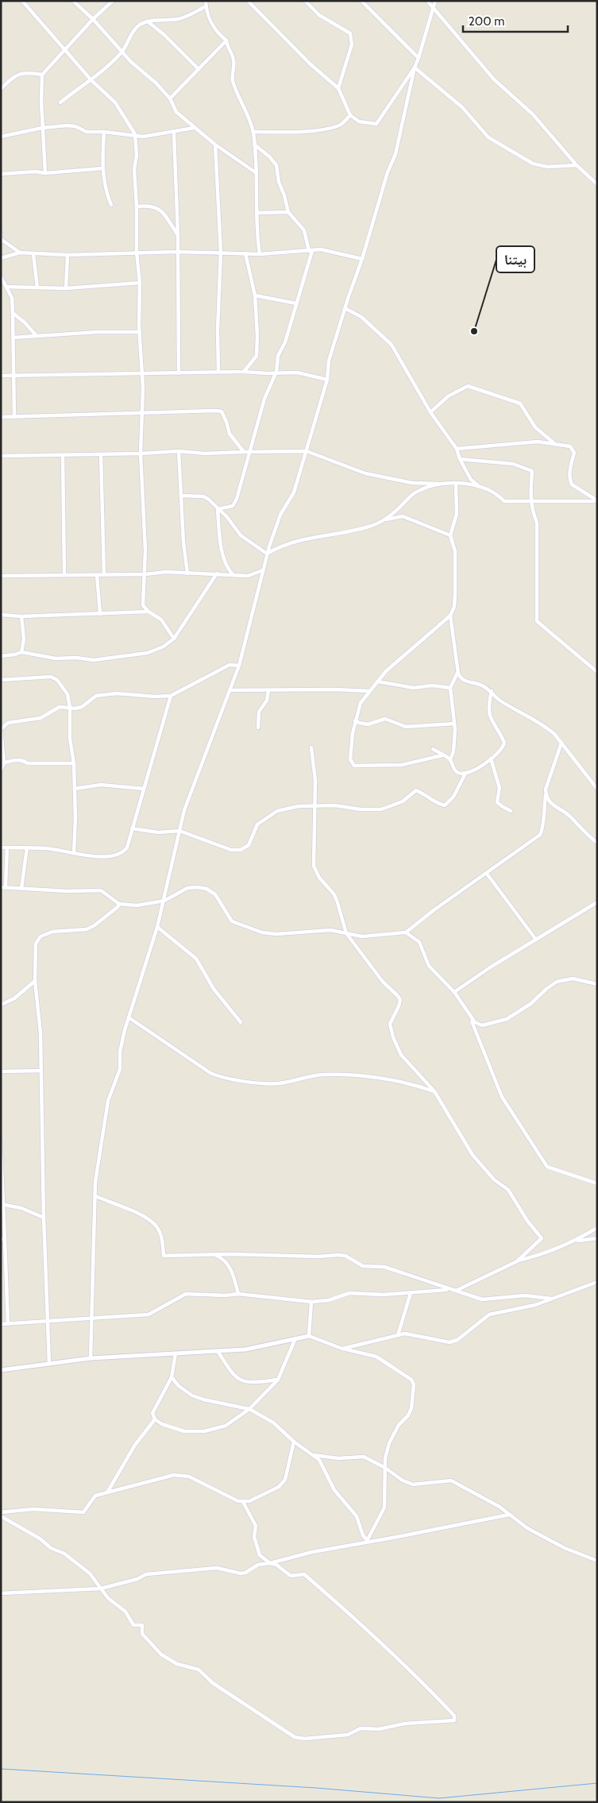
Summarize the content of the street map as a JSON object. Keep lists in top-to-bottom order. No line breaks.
{"places":["بيتنا"],"scale_bar":"200 m"}
